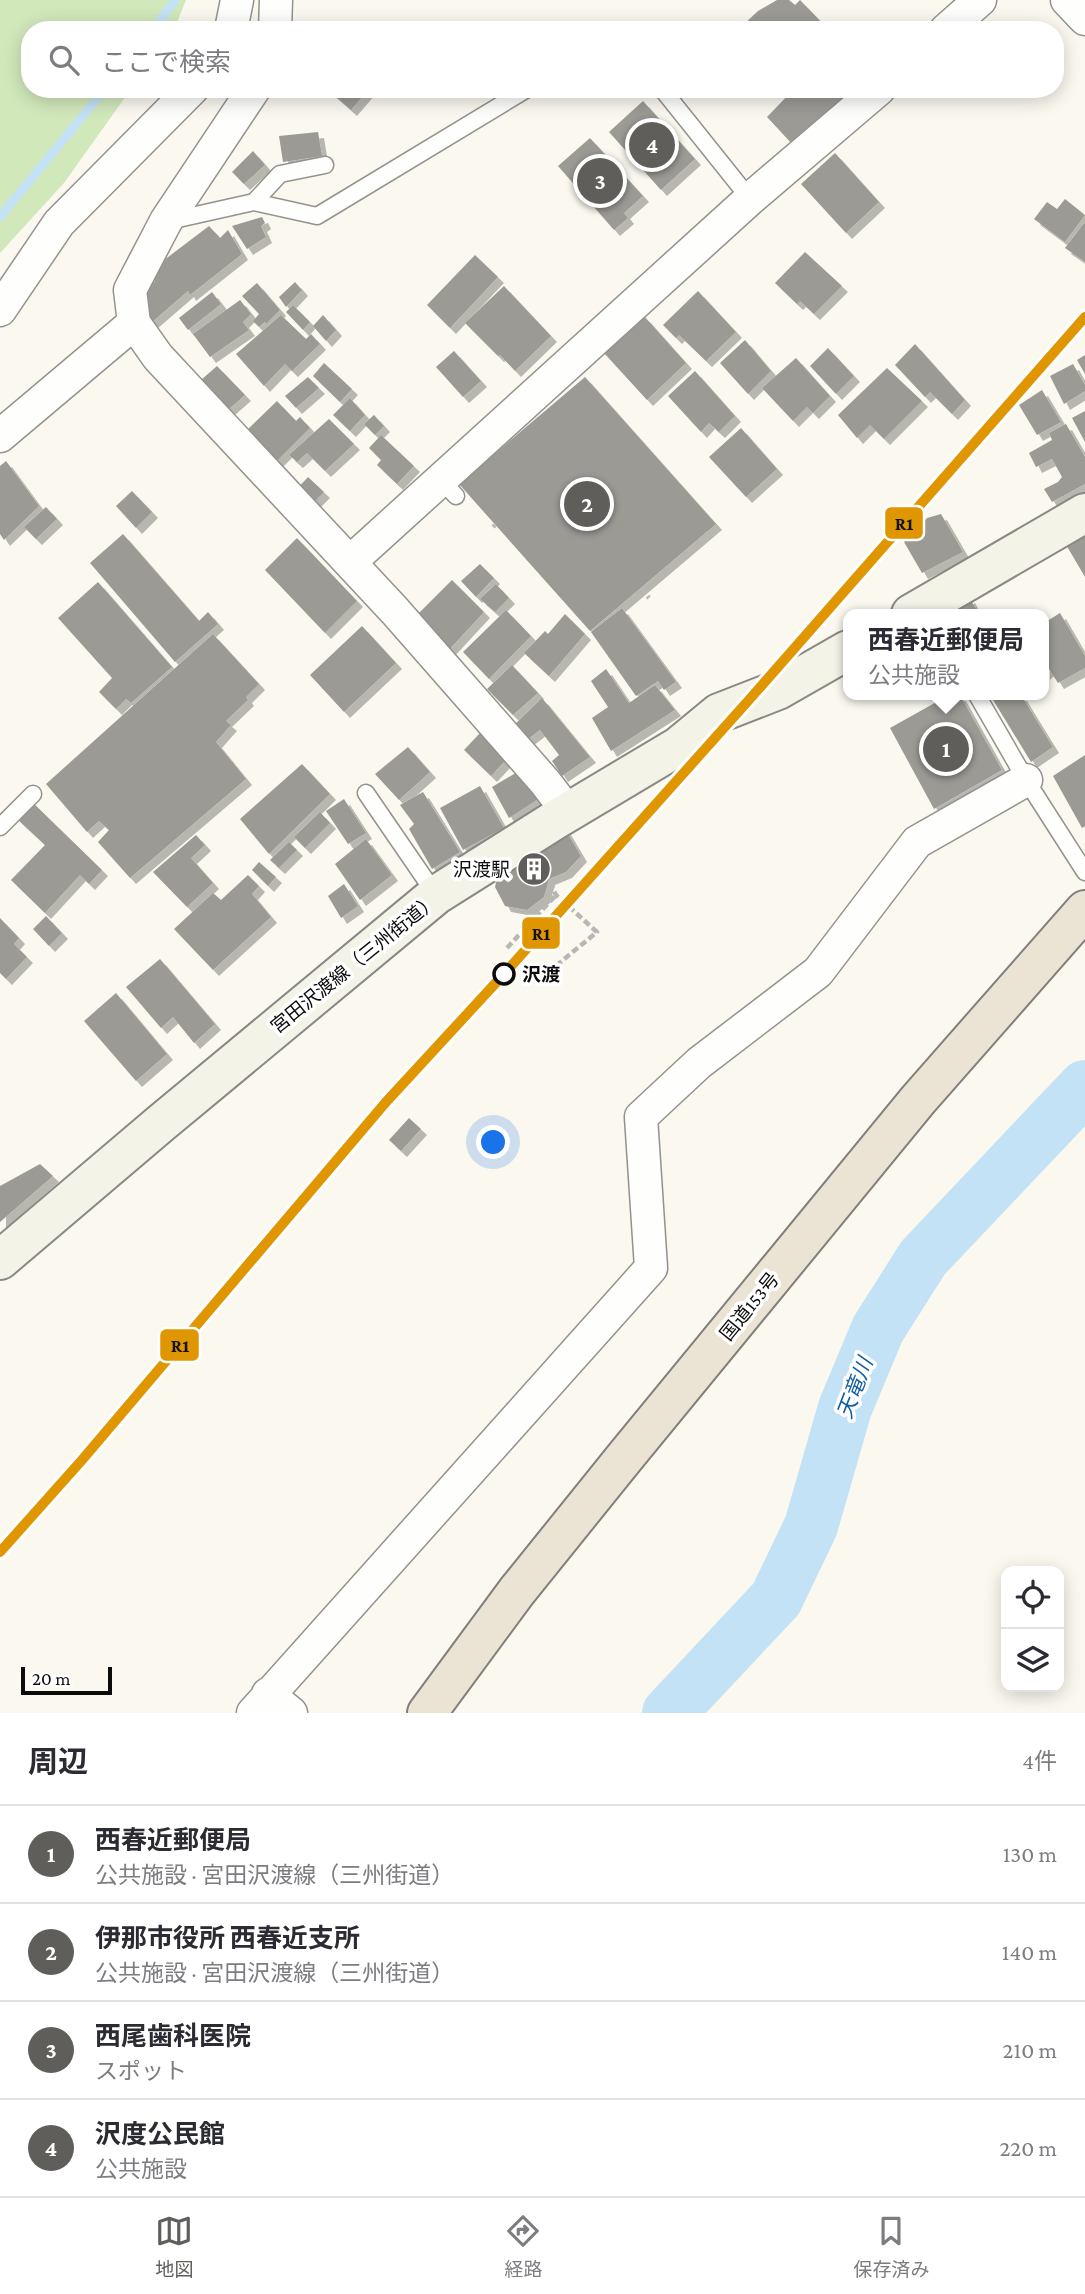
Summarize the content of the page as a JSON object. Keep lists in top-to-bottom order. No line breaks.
{"streets":{"highway":["国道153号"],"main road":["宮田沢渡線（三州街道）"]},"water":["天竜川"],"places":{"building":["沢渡駅"],"other":["沢渡"]},"lines":["transit line R1"],"scale_bar":"20 m","page":{"search":"ここで検索","pins":["4","3","2","1"],"popup":["西春近郵便局","公共施設"],"scale":"20 m","heading":["周辺","4件"],"list":[{"mark":"1","name":"西春近郵便局","note":"公共施設 · 宮田沢渡線（三州街道）","value":"130 m"},{"mark":"2","name":"伊那市役所 西春近支所","note":"公共施設 · 宮田沢渡線（三州街道）","value":"140 m"},{"mark":"3","name":"西尾歯科医院","note":"スポット","value":"210 m"},{"mark":"4","name":"沢度公民館","note":"公共施設","value":"220 m"}],"nav":["地図","経路","保存済み"]}}
